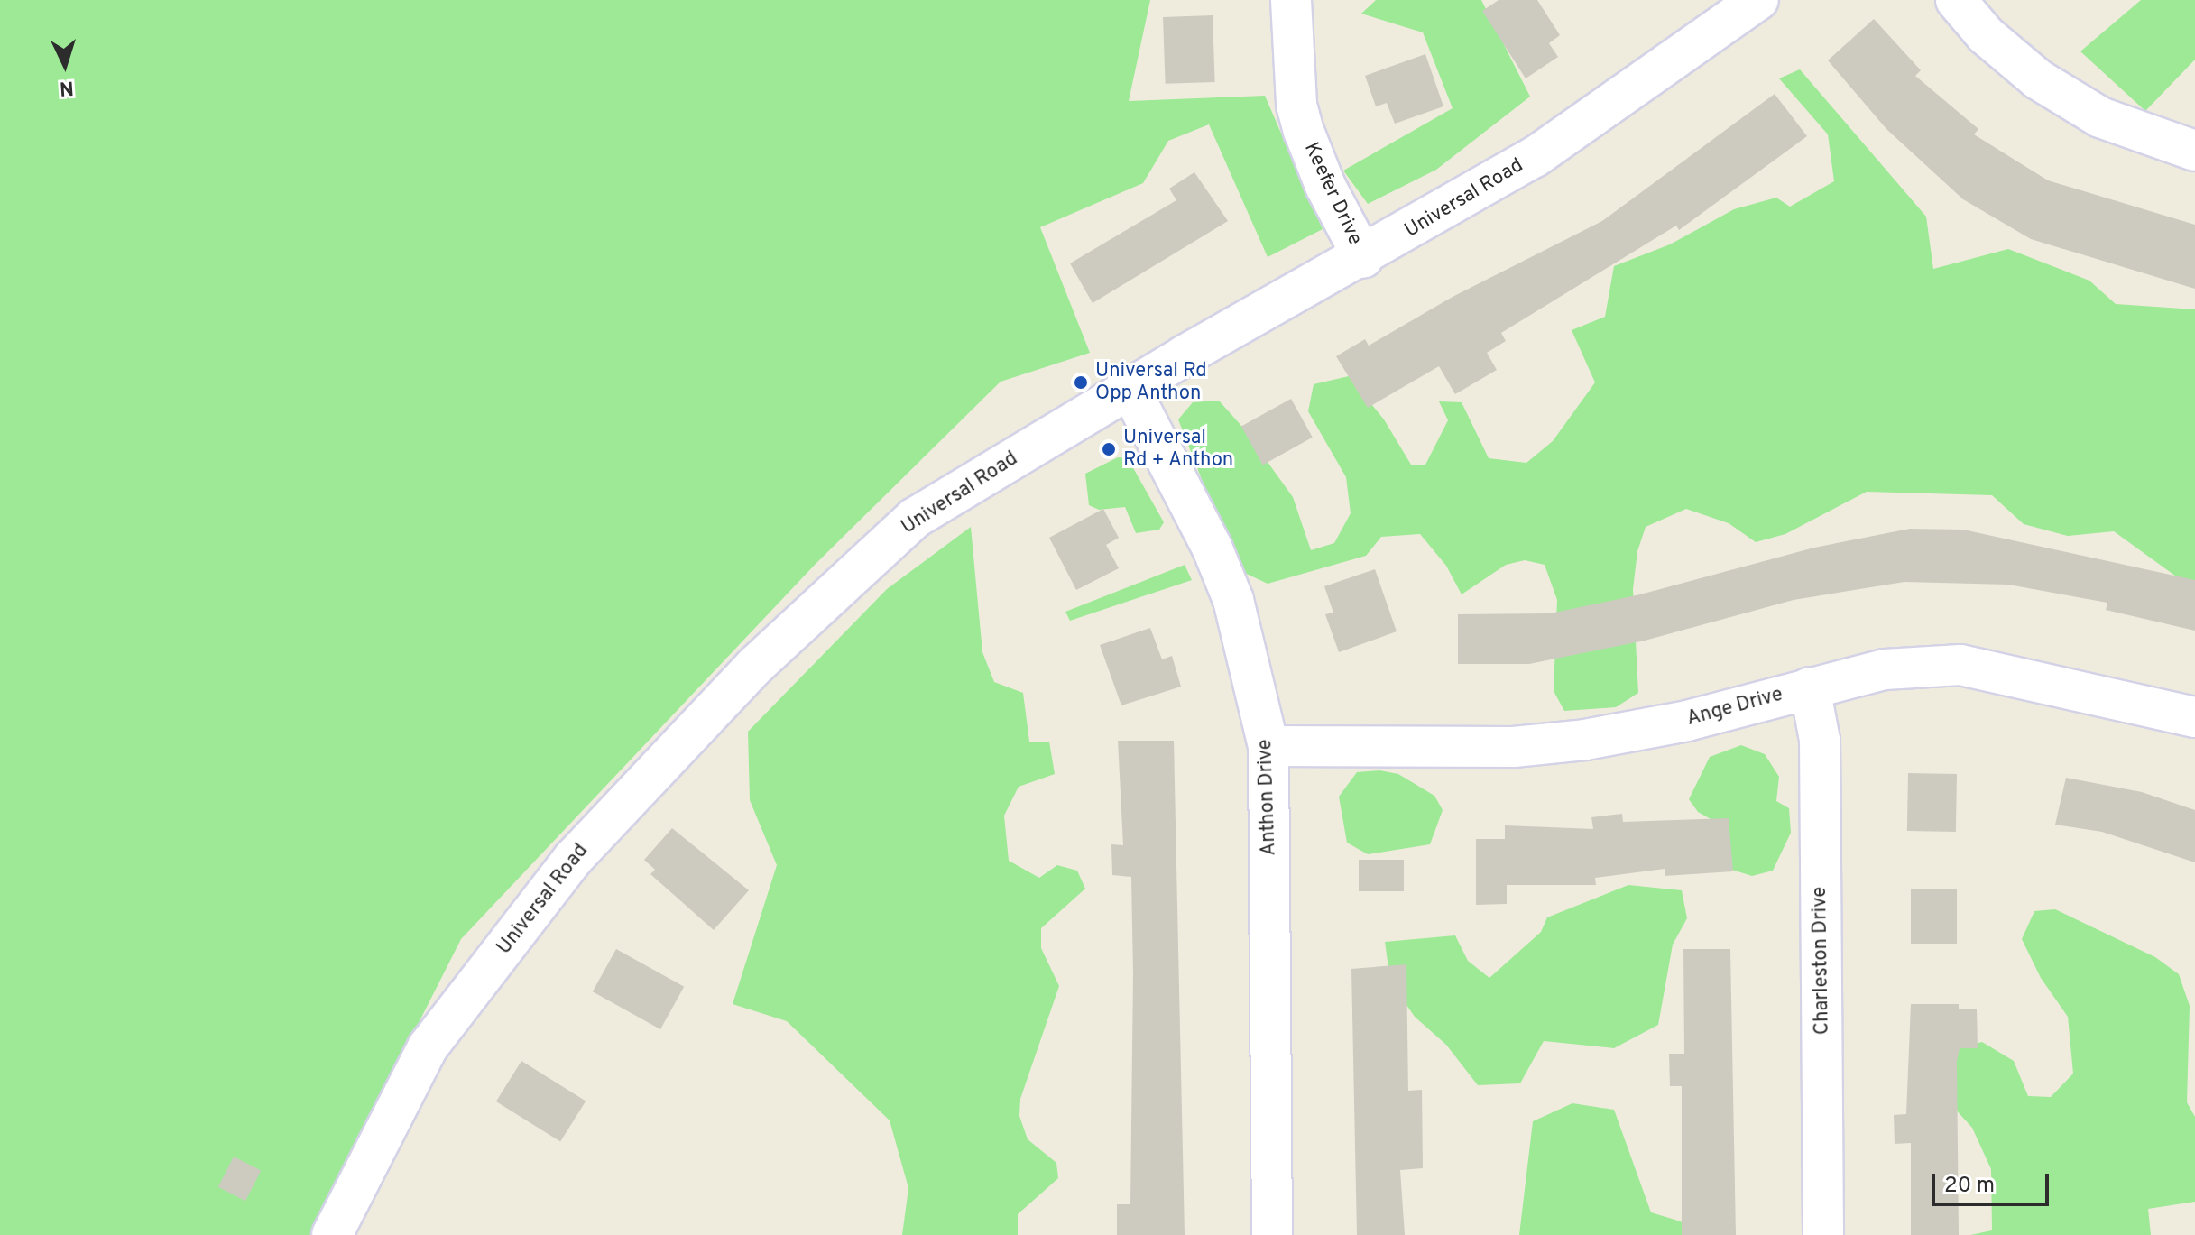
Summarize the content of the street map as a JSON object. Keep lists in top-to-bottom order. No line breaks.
{"streets":{"street":["Keefer Drive","Universal Road","Ange Drive","Anthon Drive","Charleston Drive"]},"crossings":[["Keefer Drive","Universal Road"],["Universal Road","Anthon Drive"],["Ange Drive","Anthon Drive"],["Ange Drive","Charleston Drive"]],"places":["Universal Rd Opp Anthon","Universal Rd + Anthon"],"scale_bar":"20 m","north":"bottom"}
